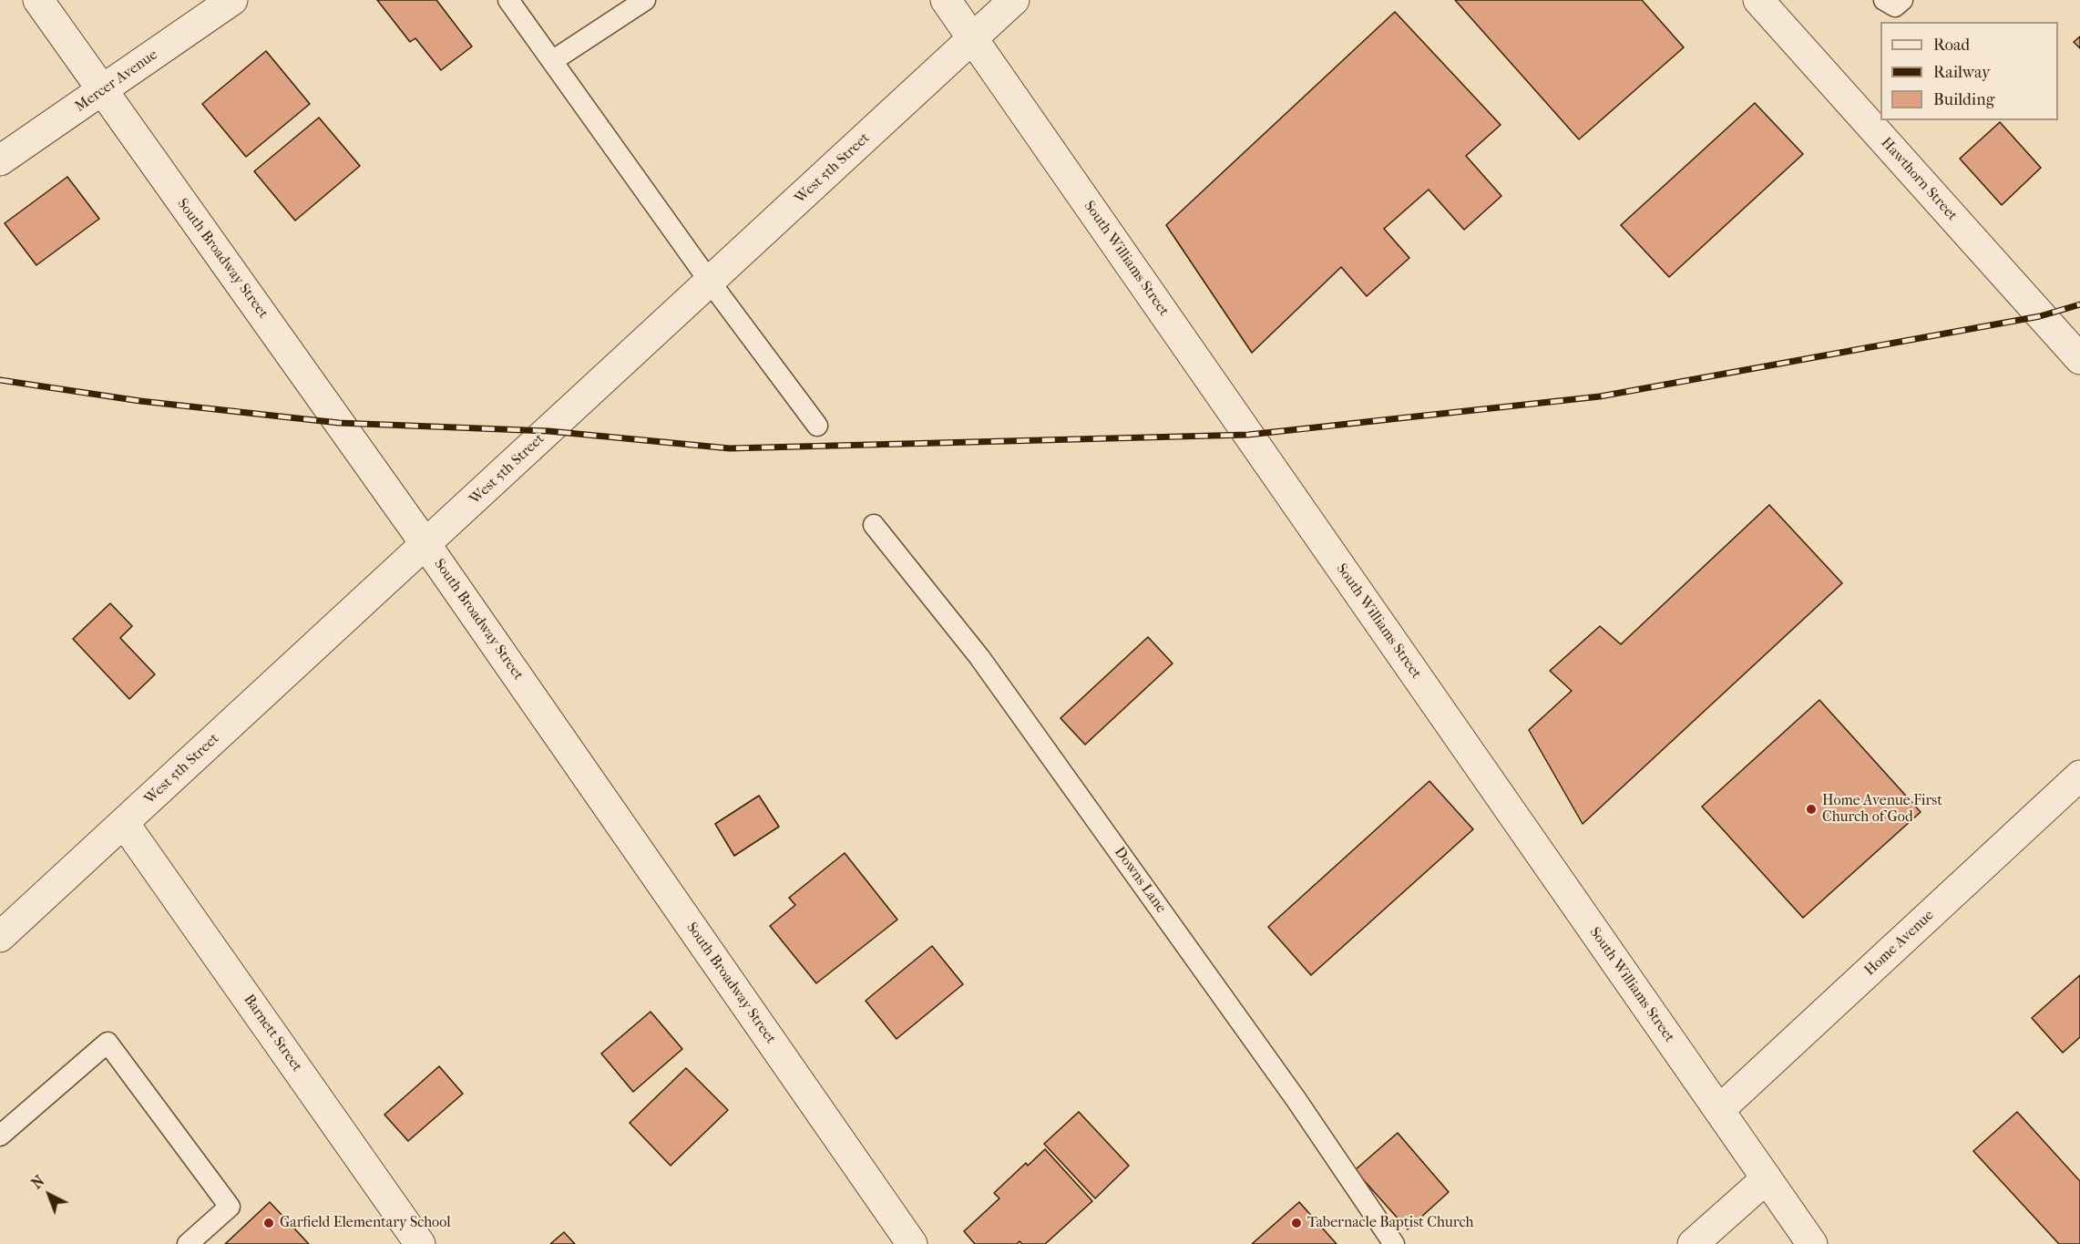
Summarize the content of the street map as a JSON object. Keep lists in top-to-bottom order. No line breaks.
{"streets":{"street":["Mercer Avenue","West 5th Street","Hawthorn Street","South Broadway Street","South Williams Street","Home Avenue","Barnett Street"],"lane":["Downs Lane"]},"crossings":[["Mercer Avenue","South Broadway Street"],["West 5th Street","South Broadway Street"],["West 5th Street","South Williams Street"],["West 5th Street","Barnett Street"],["South Williams Street","Home Avenue"]],"places":["Home Avenue First Church of God","Garfield Elementary School","Tabernacle Baptist Church"],"legend":["Road","Railway","Building"],"north":"top left"}
